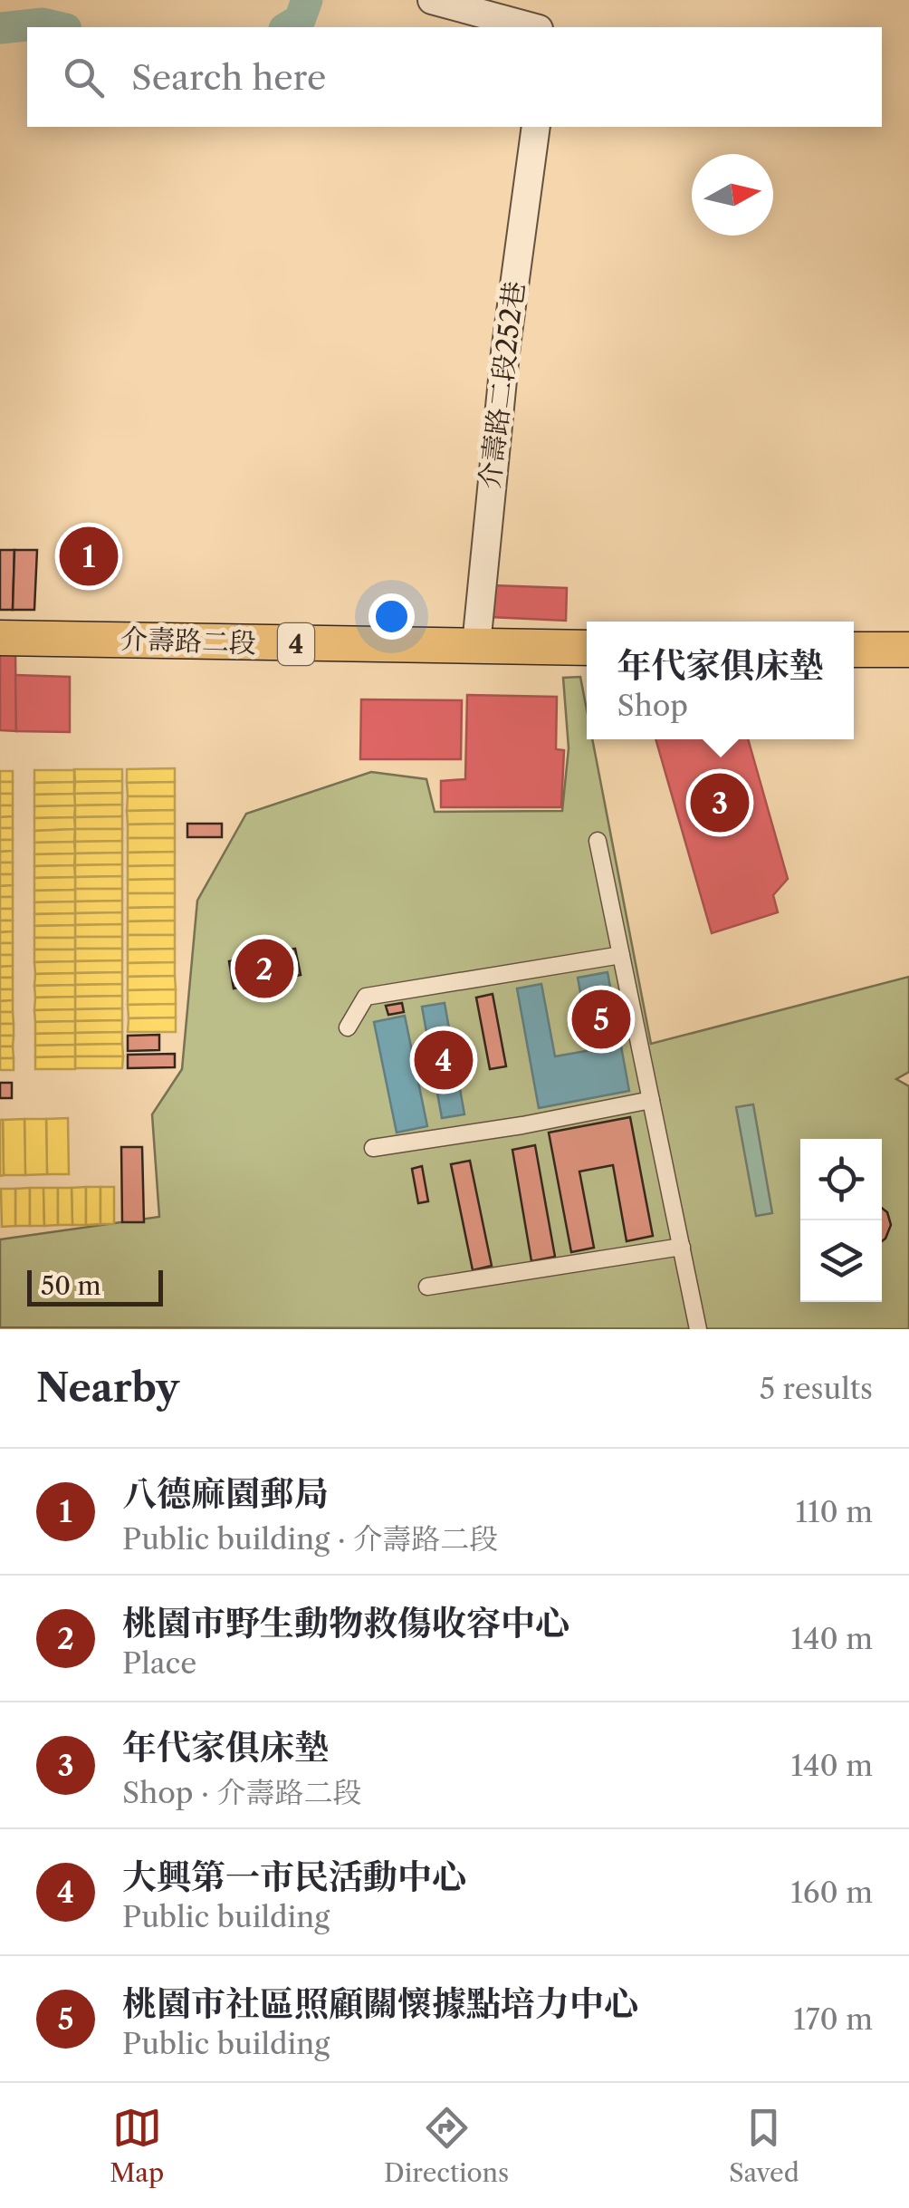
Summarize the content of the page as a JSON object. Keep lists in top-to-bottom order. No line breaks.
{"streets":{"main road":["介壽路二段","4"],"street":["介壽路二段252巷"]},"crossings":[["介壽路二段252巷","介壽路二段"]],"scale_bar":"50 m","north":"right","page":{"search":"Search here","pins":["1","3","2","5","4"],"popup":["年代家俱床墊","Shop"],"scale":"50 m","heading":["Nearby","5 results"],"list":[{"mark":"1","name":"八德麻園郵局","note":"Public building · 介壽路二段","value":"110 m"},{"mark":"2","name":"桃園市野生動物救傷收容中心","note":"Place","value":"140 m"},{"mark":"3","name":"年代家俱床墊","note":"Shop · 介壽路二段","value":"140 m"},{"mark":"4","name":"大興第一市民活動中心","note":"Public building","value":"160 m"},{"mark":"5","name":"桃園市社區照顧關懷據點培力中心","note":"Public building","value":"170 m"}],"nav":["Map","Directions","Saved"]}}
